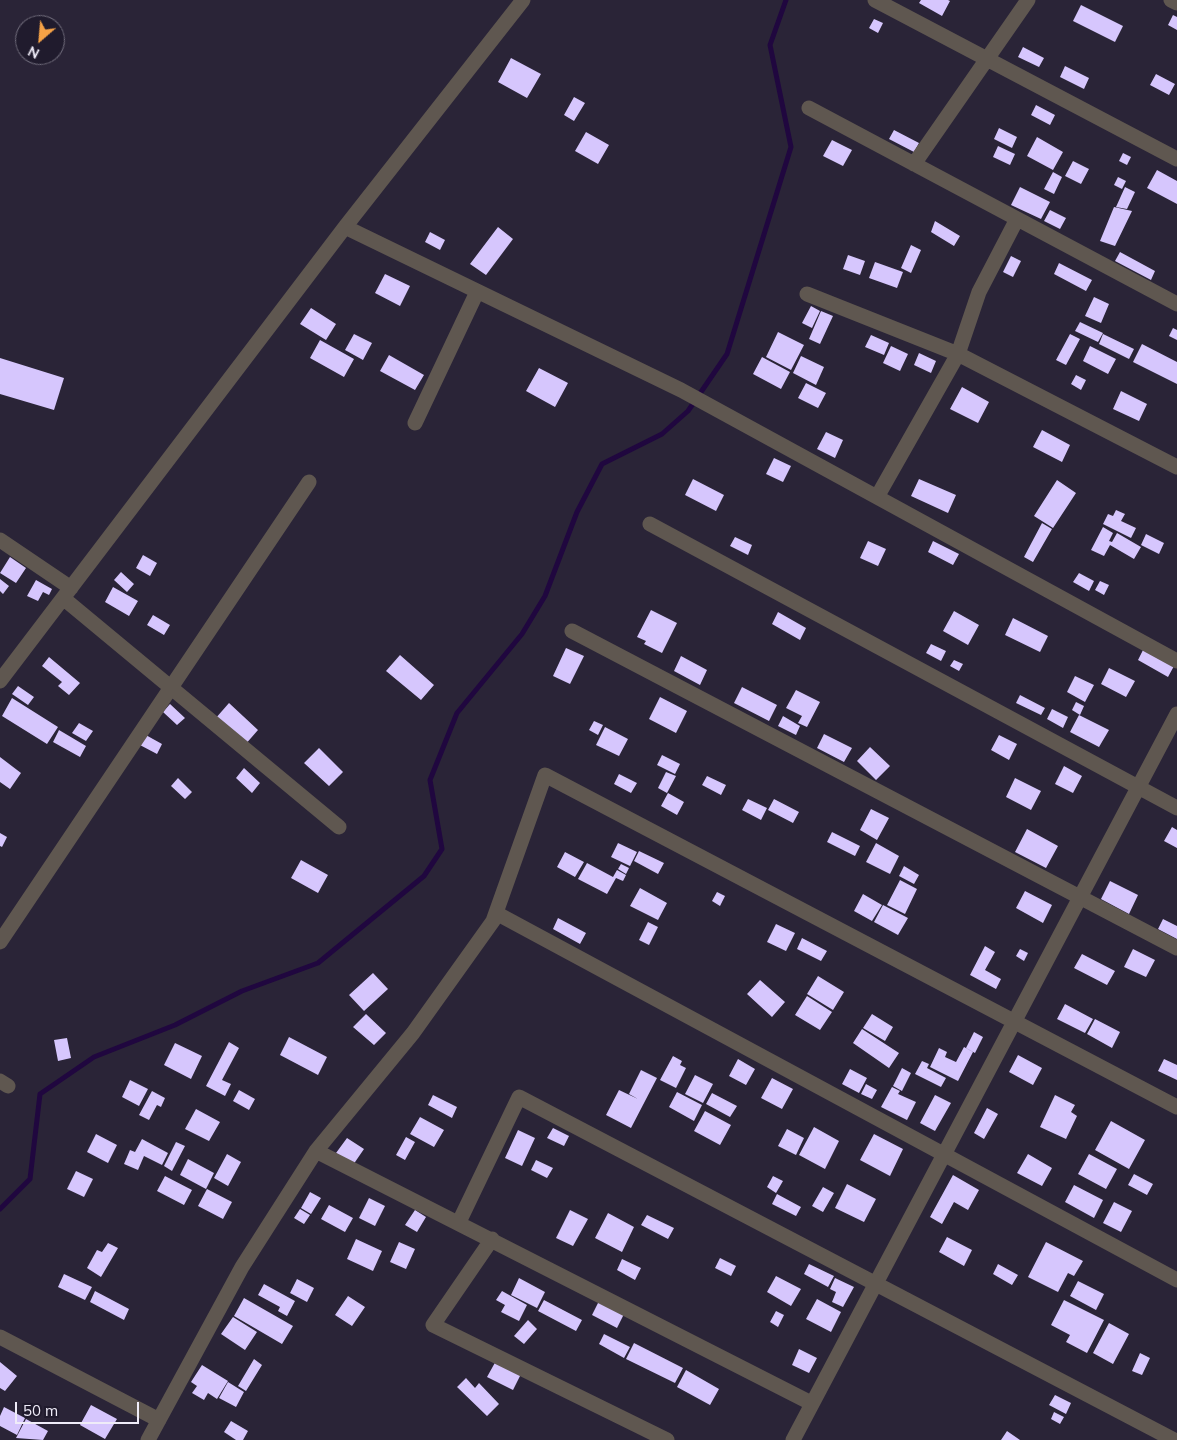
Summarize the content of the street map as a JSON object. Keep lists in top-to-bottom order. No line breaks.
{"scale_bar":"50 m","north":"bottom left"}
